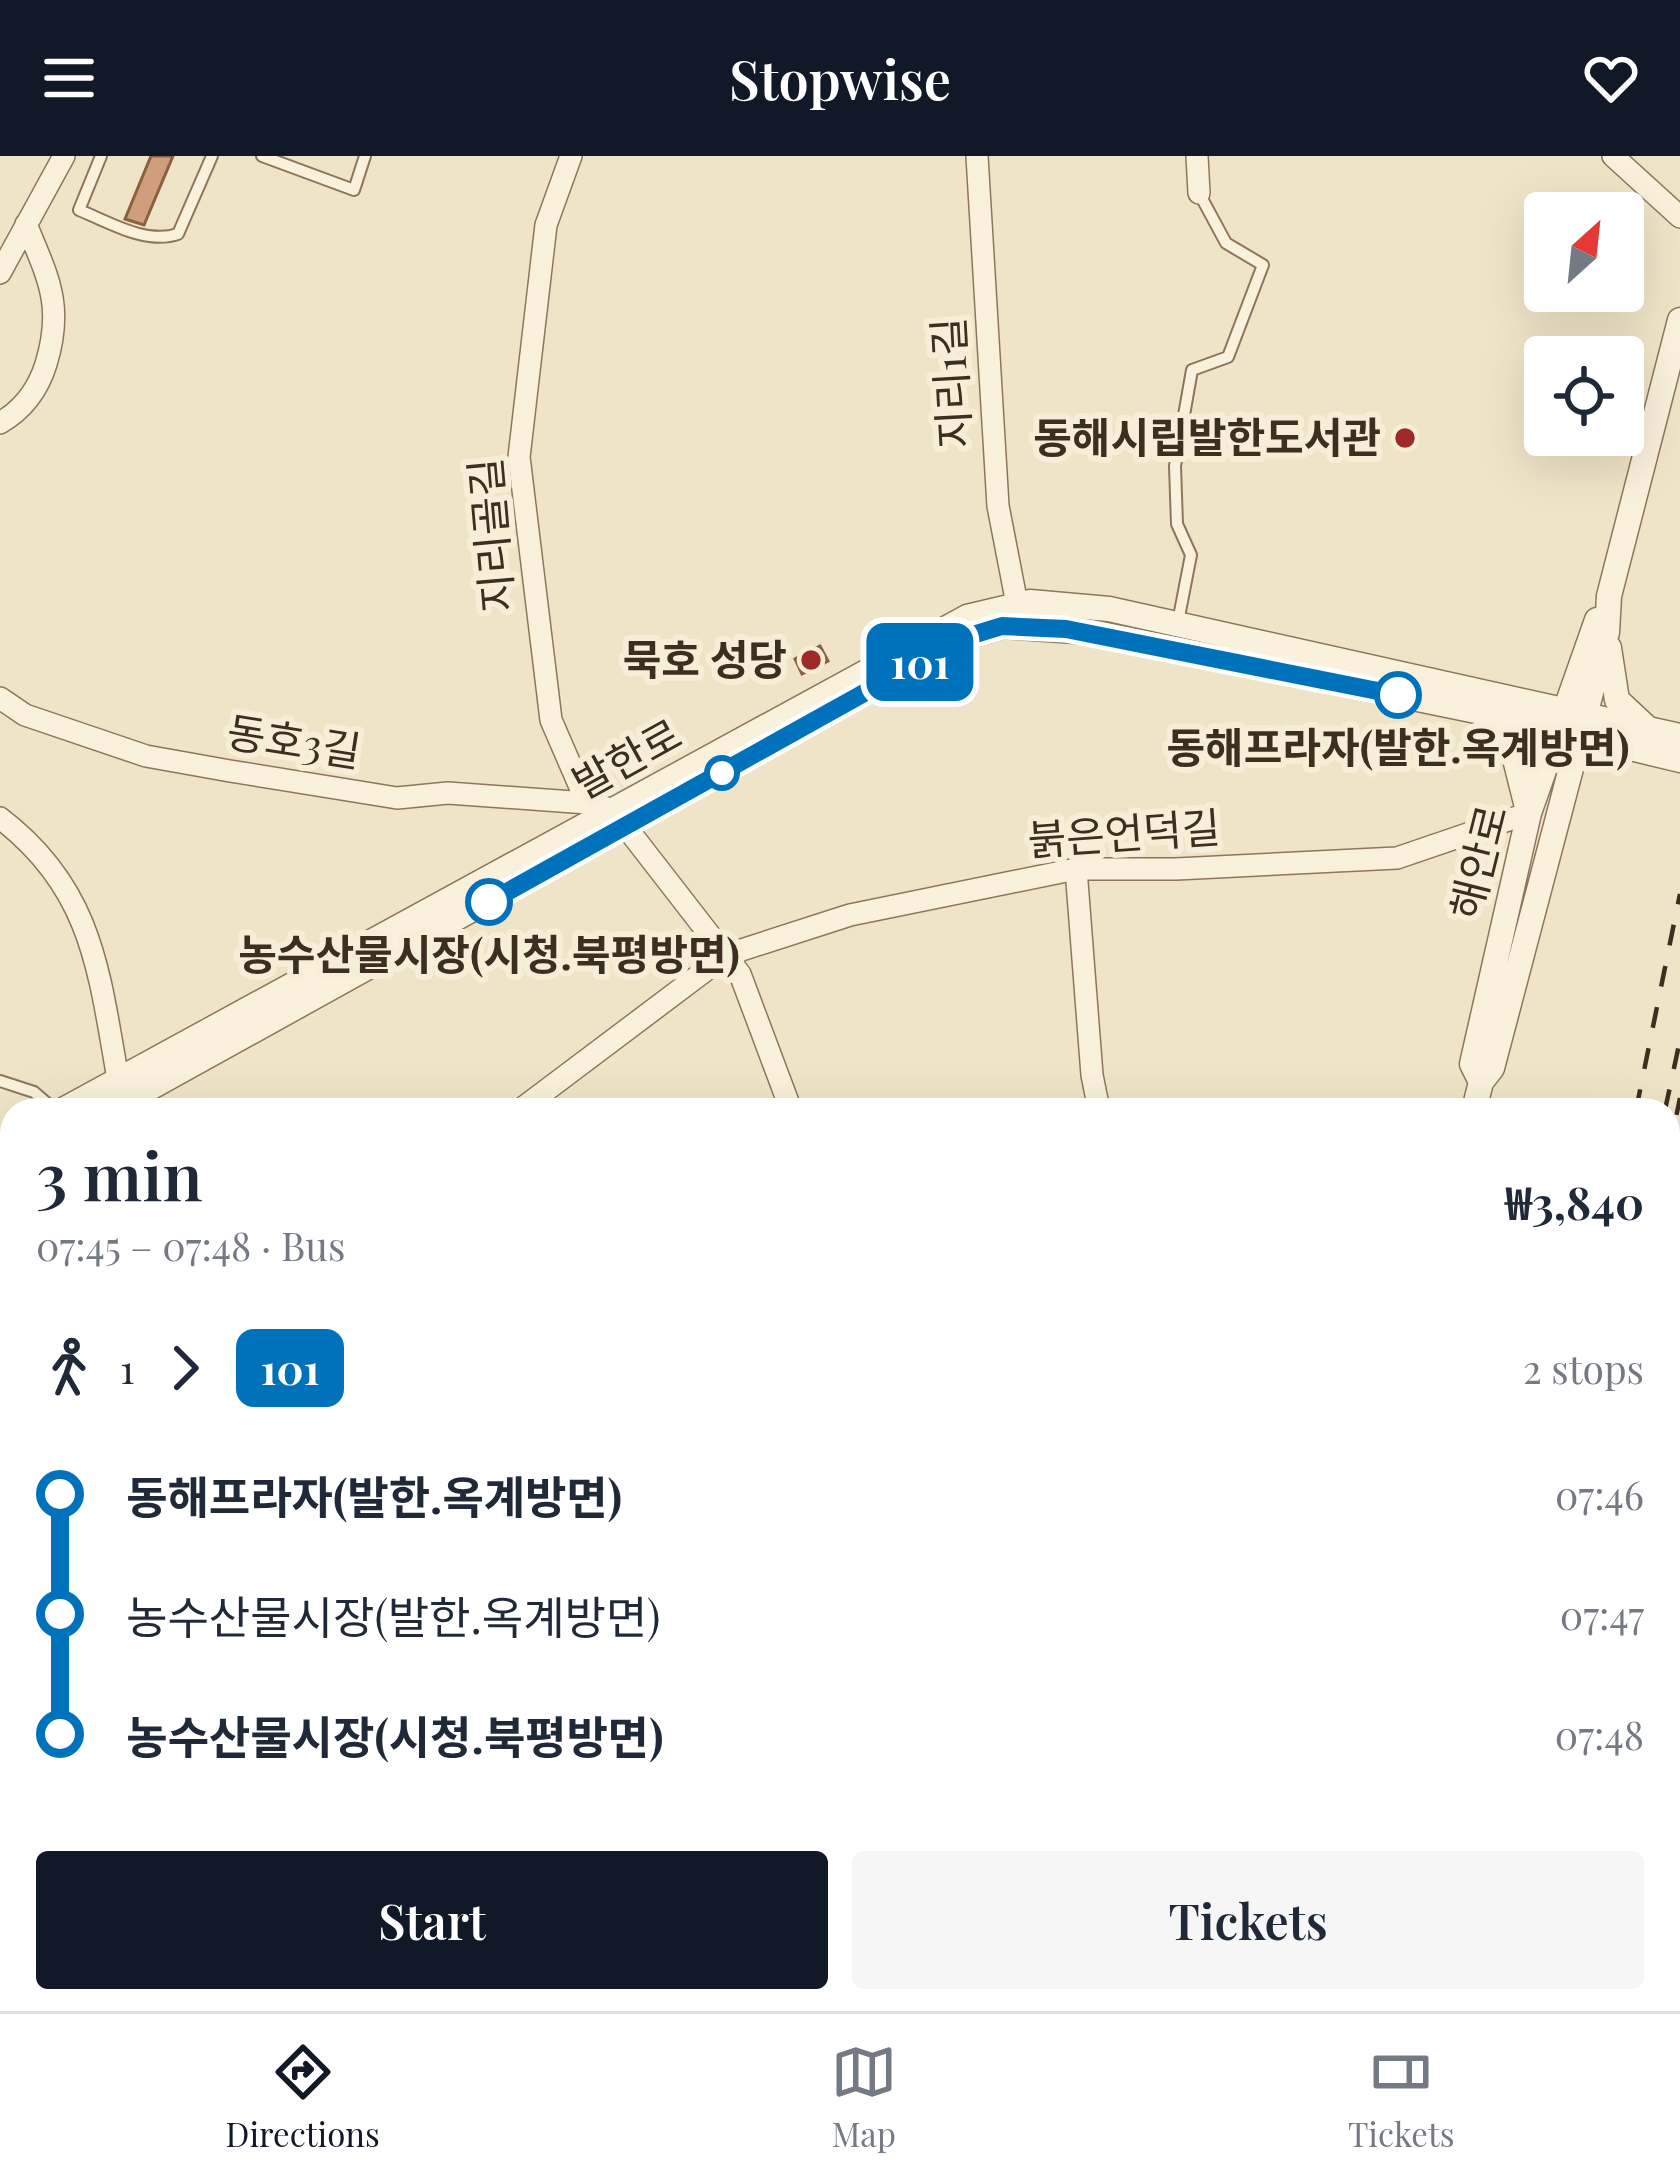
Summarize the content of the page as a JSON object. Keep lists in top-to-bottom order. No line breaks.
{"streets":{"street":["지리1길","지리골길","동호3길","발한로","붉은언덕길","해안로"]},"crossings":[["지리1길","발한로"],["지리골길","동호3길"],["발한로","해안로"],["붉은언덕길","해안로"]],"places":["동해시립발한도서관","묵호 성당","동해프라자(발한.옥계방면)","농수산물시장(시청.북평방면)"],"lines":["bus line 101"],"north":"top right","page":{"header":"Stopwise","on_map":"101","heading":["3 min","07:45 – 07:48 · Bus","₩3,840"],"legs":["1","101","2 stops"],"list":[{"name":"동해프라자(발한.옥계방면)","value":"07:46"},{"name":"농수산물시장(발한.옥계방면)","value":"07:47"},{"name":"농수산물시장(시청.북평방면)","value":"07:48"}],"buttons":["Start","Tickets"],"tabs":["Directions","Map","Tickets"]}}
